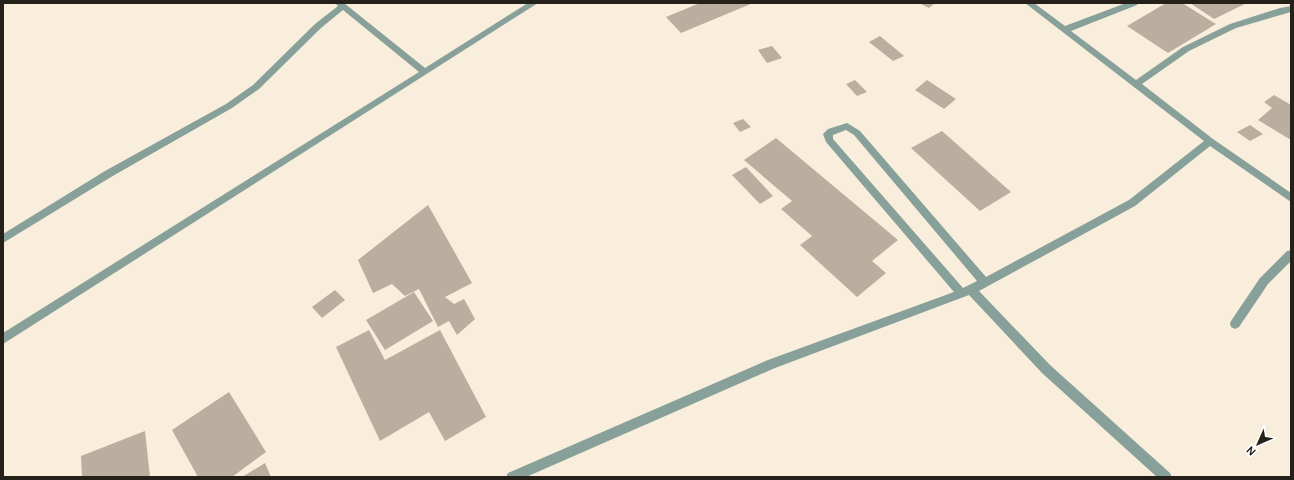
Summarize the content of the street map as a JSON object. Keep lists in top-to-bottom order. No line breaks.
{"north":"bottom left"}
